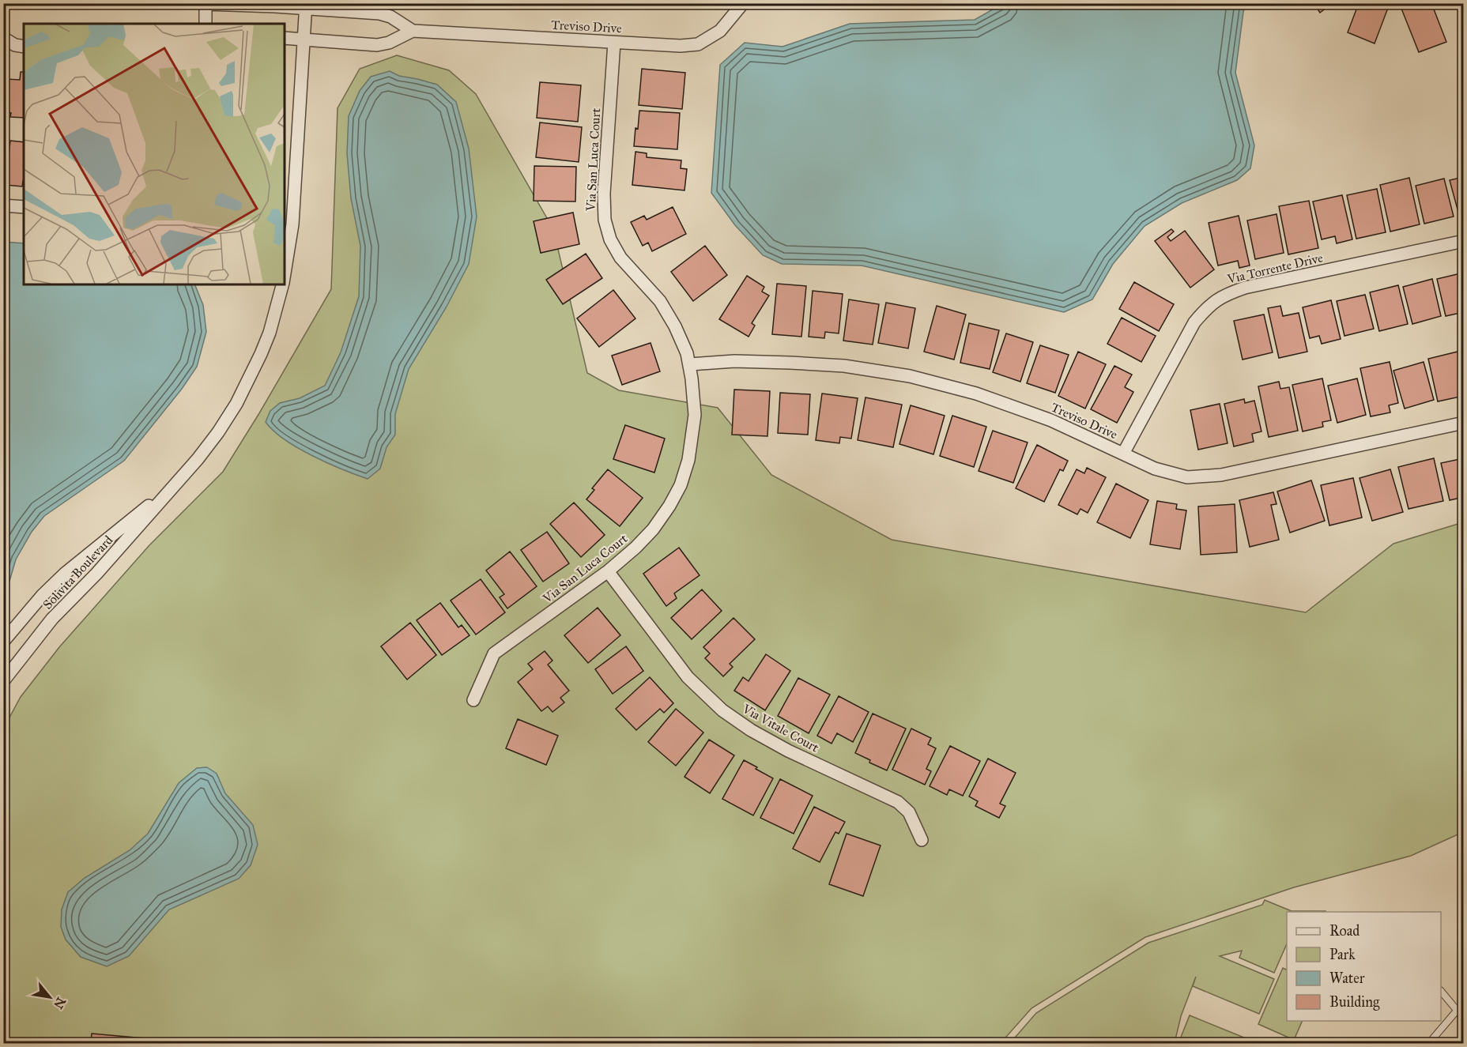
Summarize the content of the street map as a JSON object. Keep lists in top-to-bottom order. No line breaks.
{"streets":{"street":["Treviso Drive","Via San Luca Court","Via Torrente Drive","Solivita Boulevard","Via Vitale Court"]},"crossings":[["Treviso Drive","Via San Luca Court"],["Treviso Drive","Via Torrente Drive"],["Treviso Drive","Solivita Boulevard"],["Via San Luca Court","Via Vitale Court"]],"legend":["Road","Park","Water","Building"],"north":"bottom right"}
